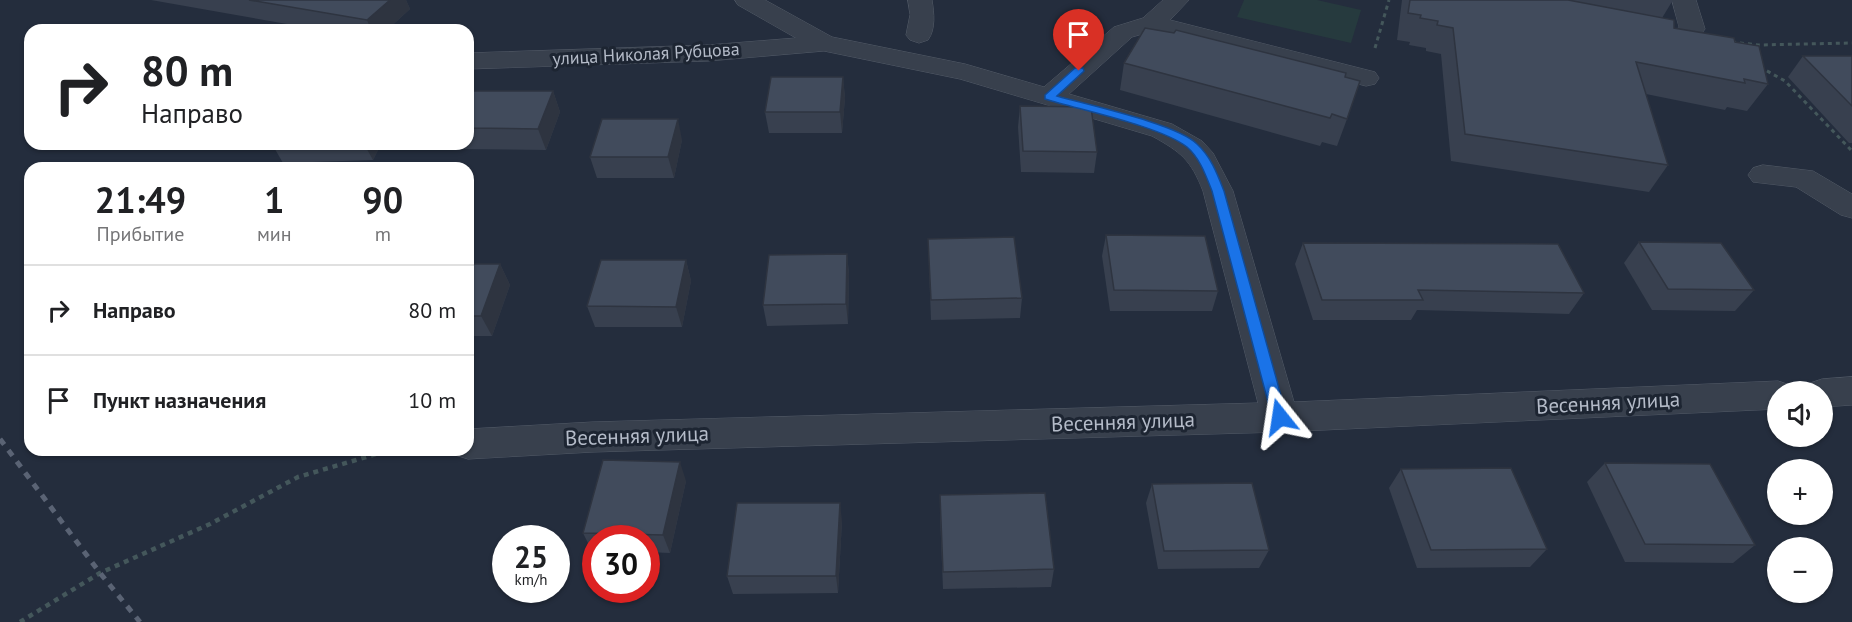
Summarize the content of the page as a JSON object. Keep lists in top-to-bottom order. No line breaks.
{"streets":{"street":["улица Николая Рубцова","Весенняя улица"]},"page":{"turn":["80 m","Направо"],"eta":["21:49","Прибытие","1","мин","90","m"],"list":[{"name":"Направо","value":"80 m"},{"name":"Пункт назначения","value":"10 m"}],"map_buttons":["+","−"],"speed":"25 km/h","limit":"30"}}
